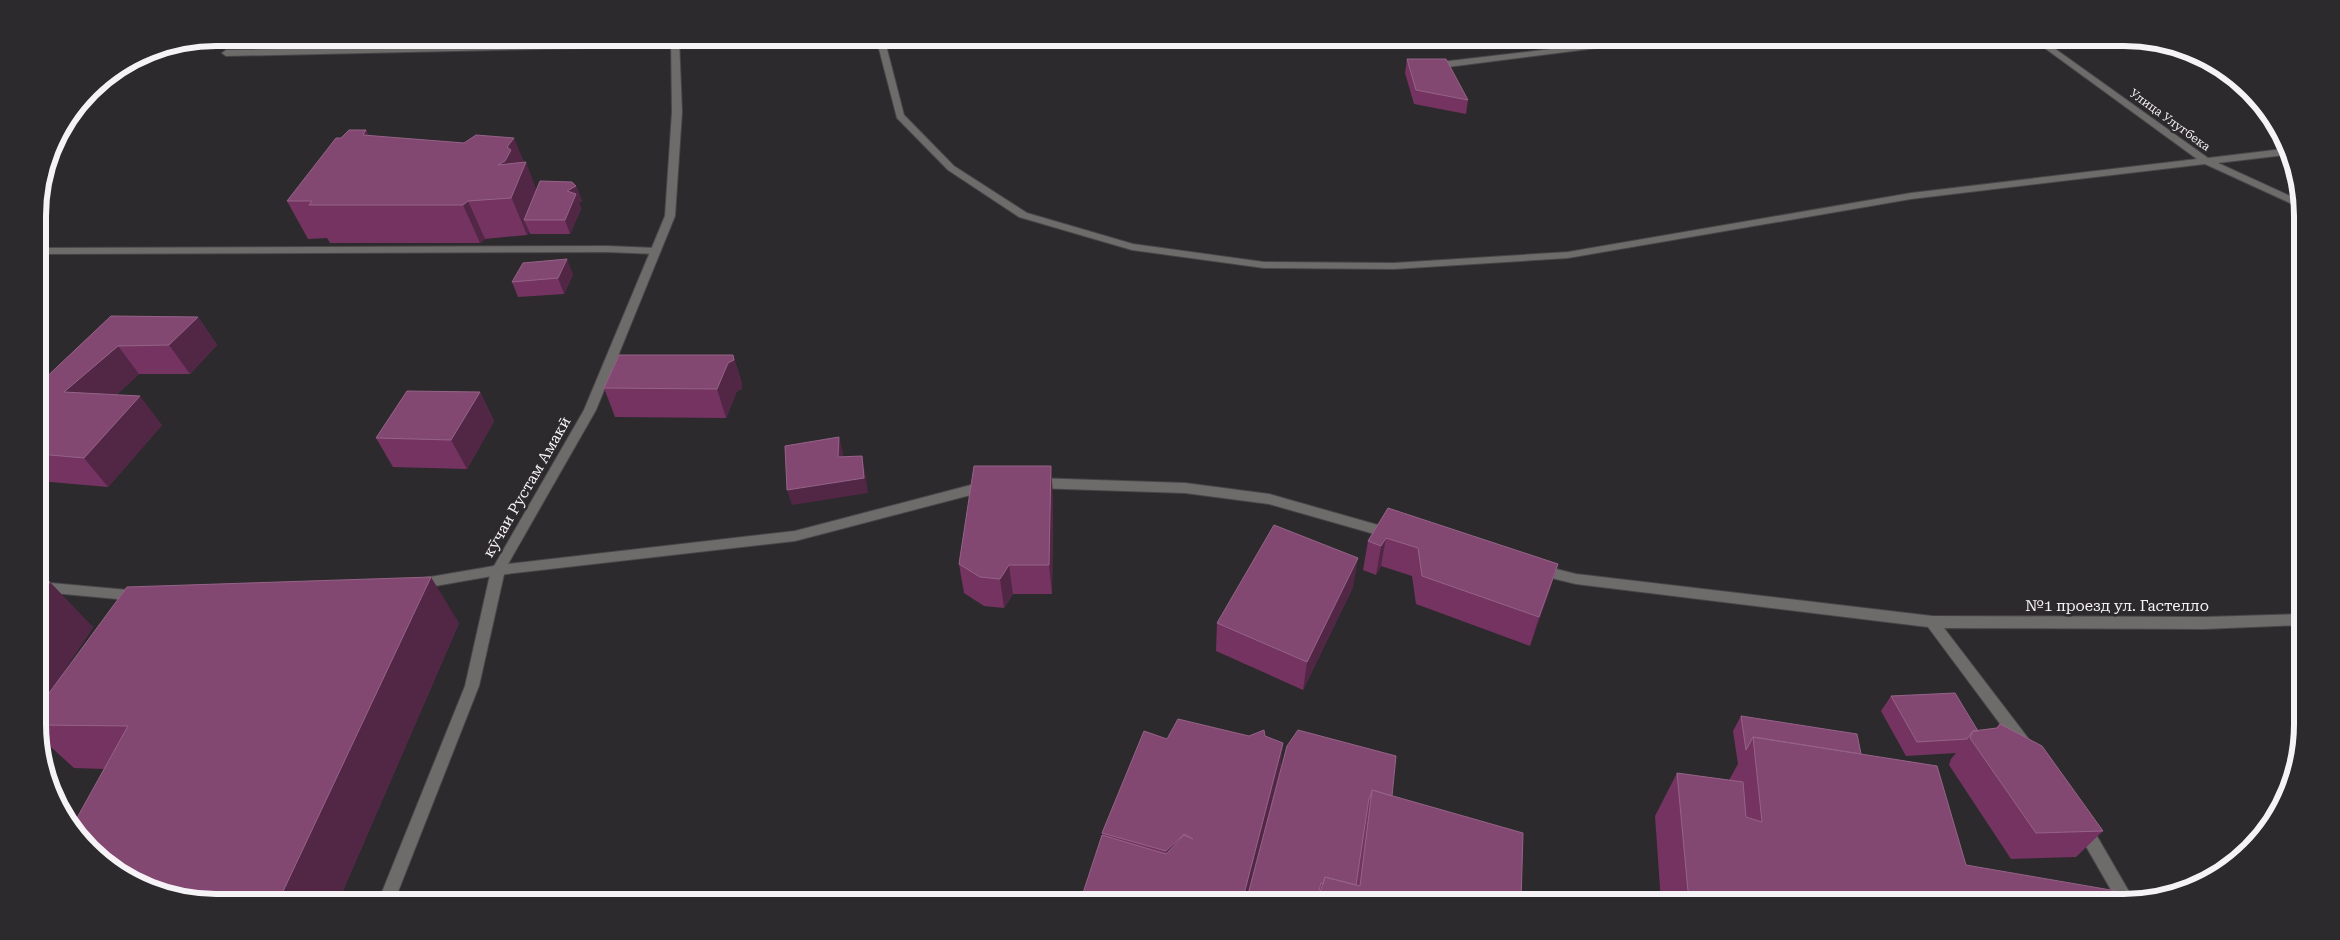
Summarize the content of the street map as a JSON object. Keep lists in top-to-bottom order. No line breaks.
{"streets":{"street":["Улица Улугбека","кӯчаи Рустам Амакӣ","№1 проезд ул. Гастелло"]}}
